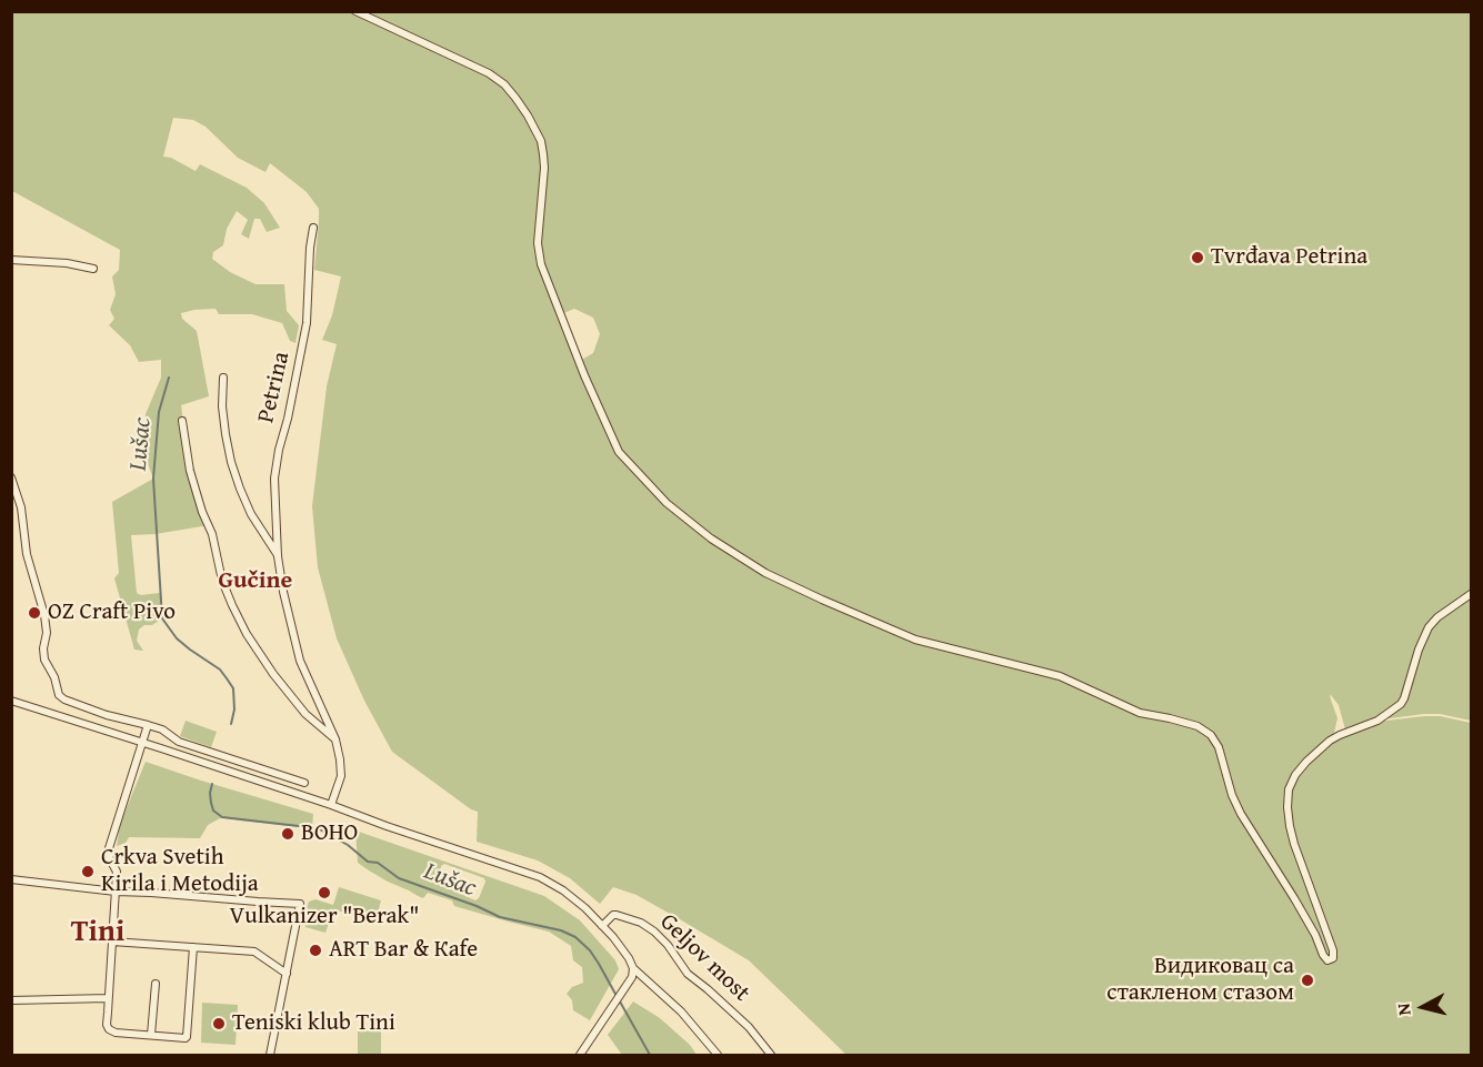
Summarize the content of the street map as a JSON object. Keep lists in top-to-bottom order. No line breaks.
{"streets":{"street":["Petrina","Geljov most"]},"districts":["Gučine","Tini"],"water":["Lušac"],"places":["Tvrđava Petrina","OZ Craft Pivo","BOHO","Crkva Svetih Kirila i Metodija","Vulkanizer \"Berak\"","ART Bar & Кafe","Видиковац са стакленом стазом","Teniski klub Tini"],"north":"left"}
